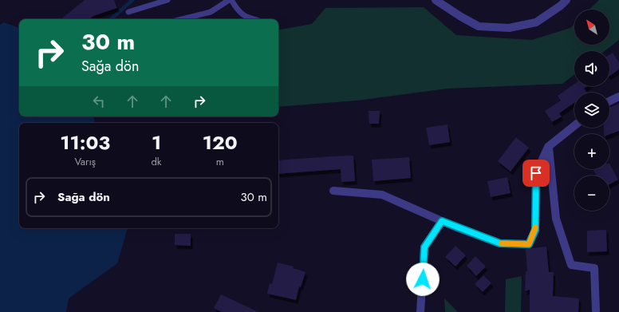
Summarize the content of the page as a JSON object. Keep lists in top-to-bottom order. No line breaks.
{"north":"top left","page":{"map_buttons":["+","−"],"turn":["30 m","Sağa dön"],"eta":["11:03","Varış","1","dk","120","m"],"list":[{"name":"Sağa dön","value":"30 m"}]}}
